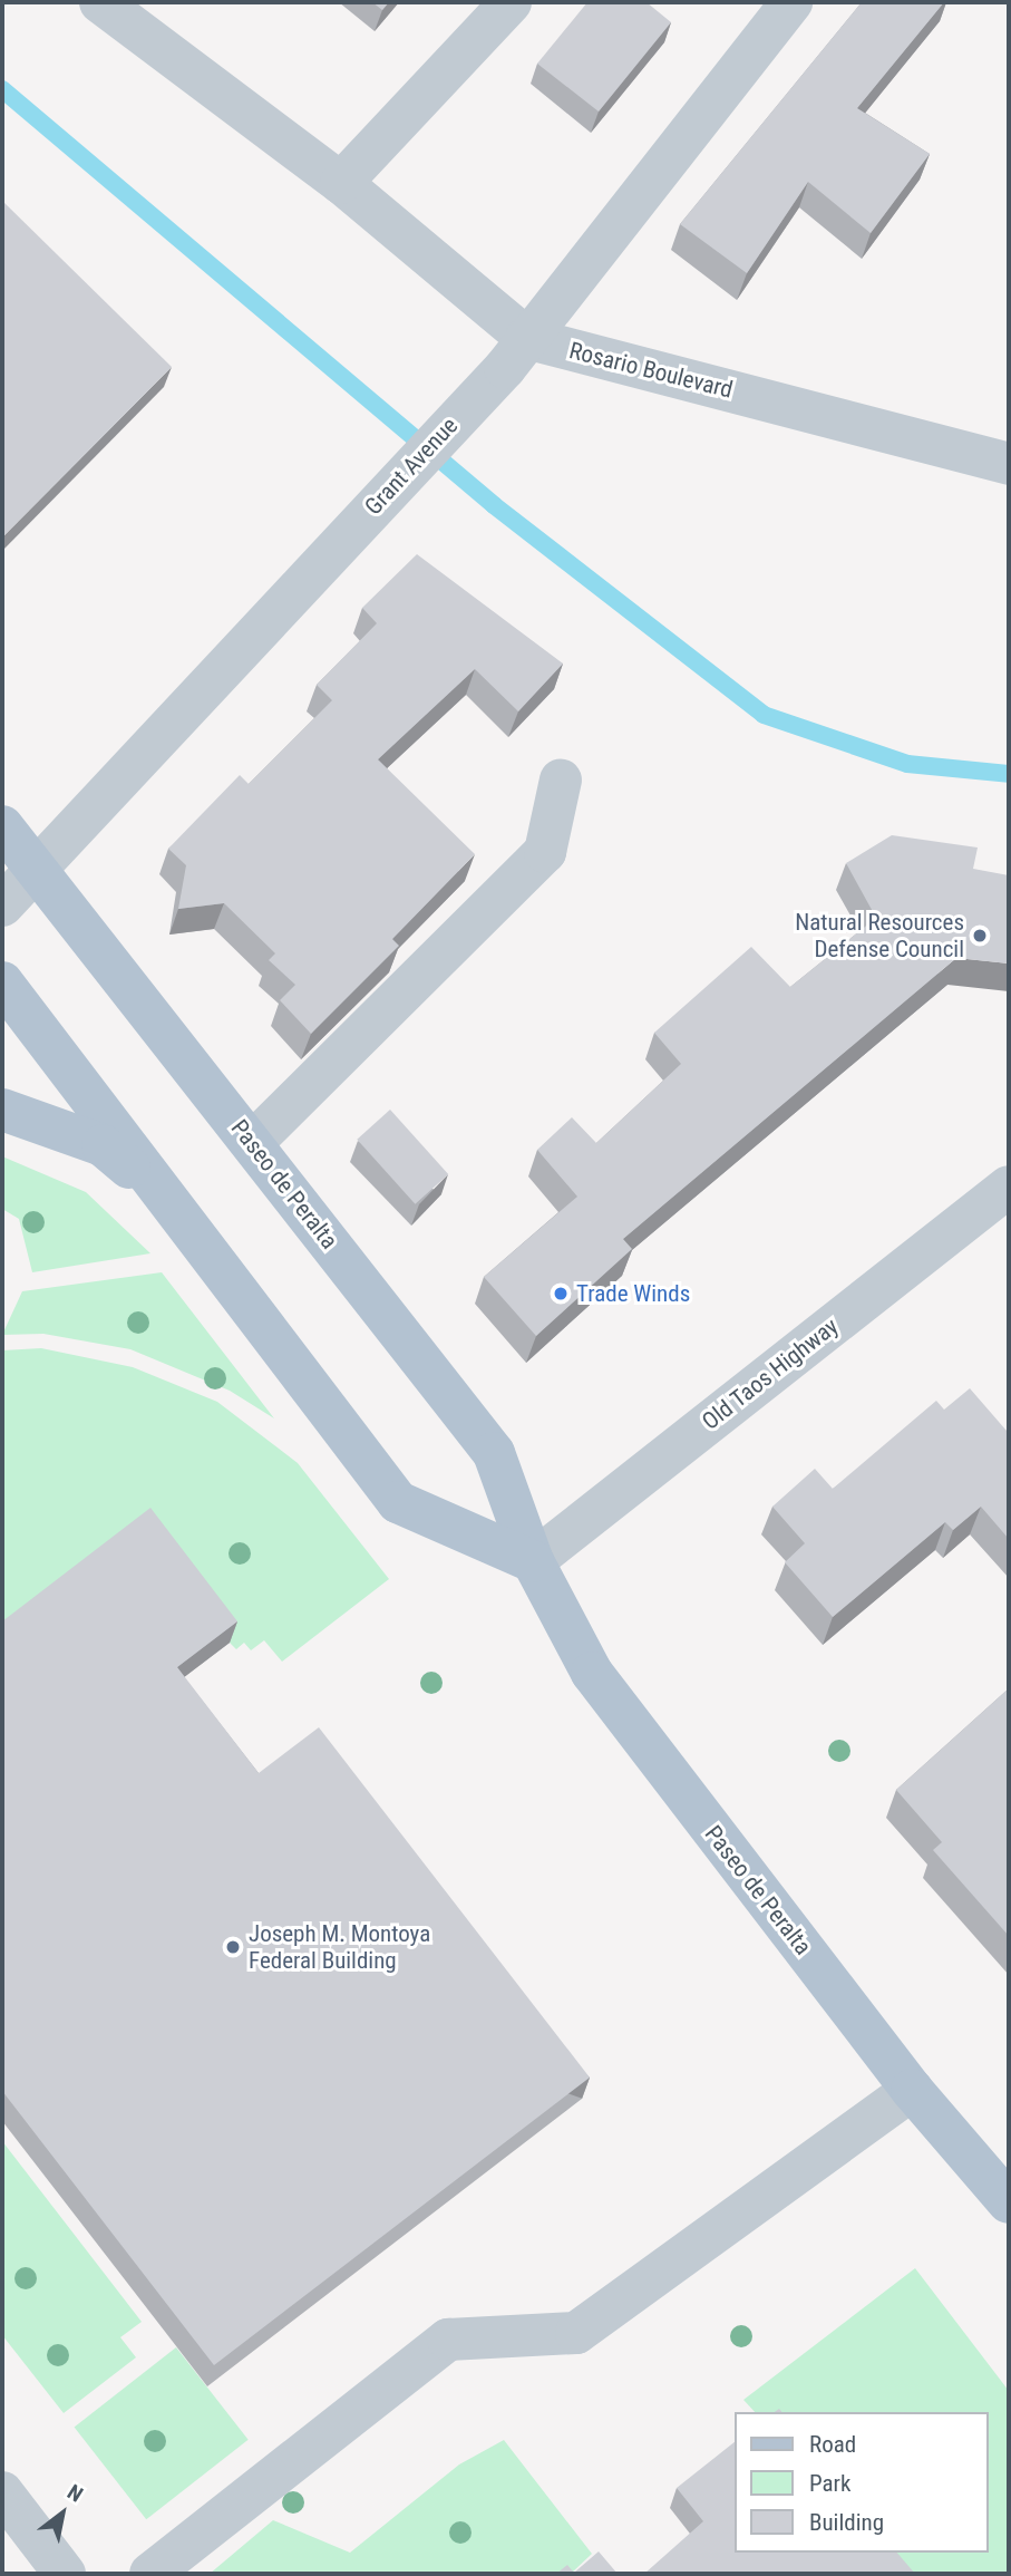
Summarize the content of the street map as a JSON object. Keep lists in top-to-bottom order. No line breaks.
{"streets":{"main road":["Paseo de Peralta"],"street":["Rosario Boulevard","Grant Avenue","Old Taos Highway"]},"crossings":[["Rosario Boulevard","Grant Avenue"],["Grant Avenue","Paseo de Peralta"],["Paseo de Peralta","Old Taos Highway"]],"places":["Natural Resources Defense Council","Trade Winds","Joseph M. Montoya Federal Building"],"legend":["Road","Park","Building"],"north":"top right"}
